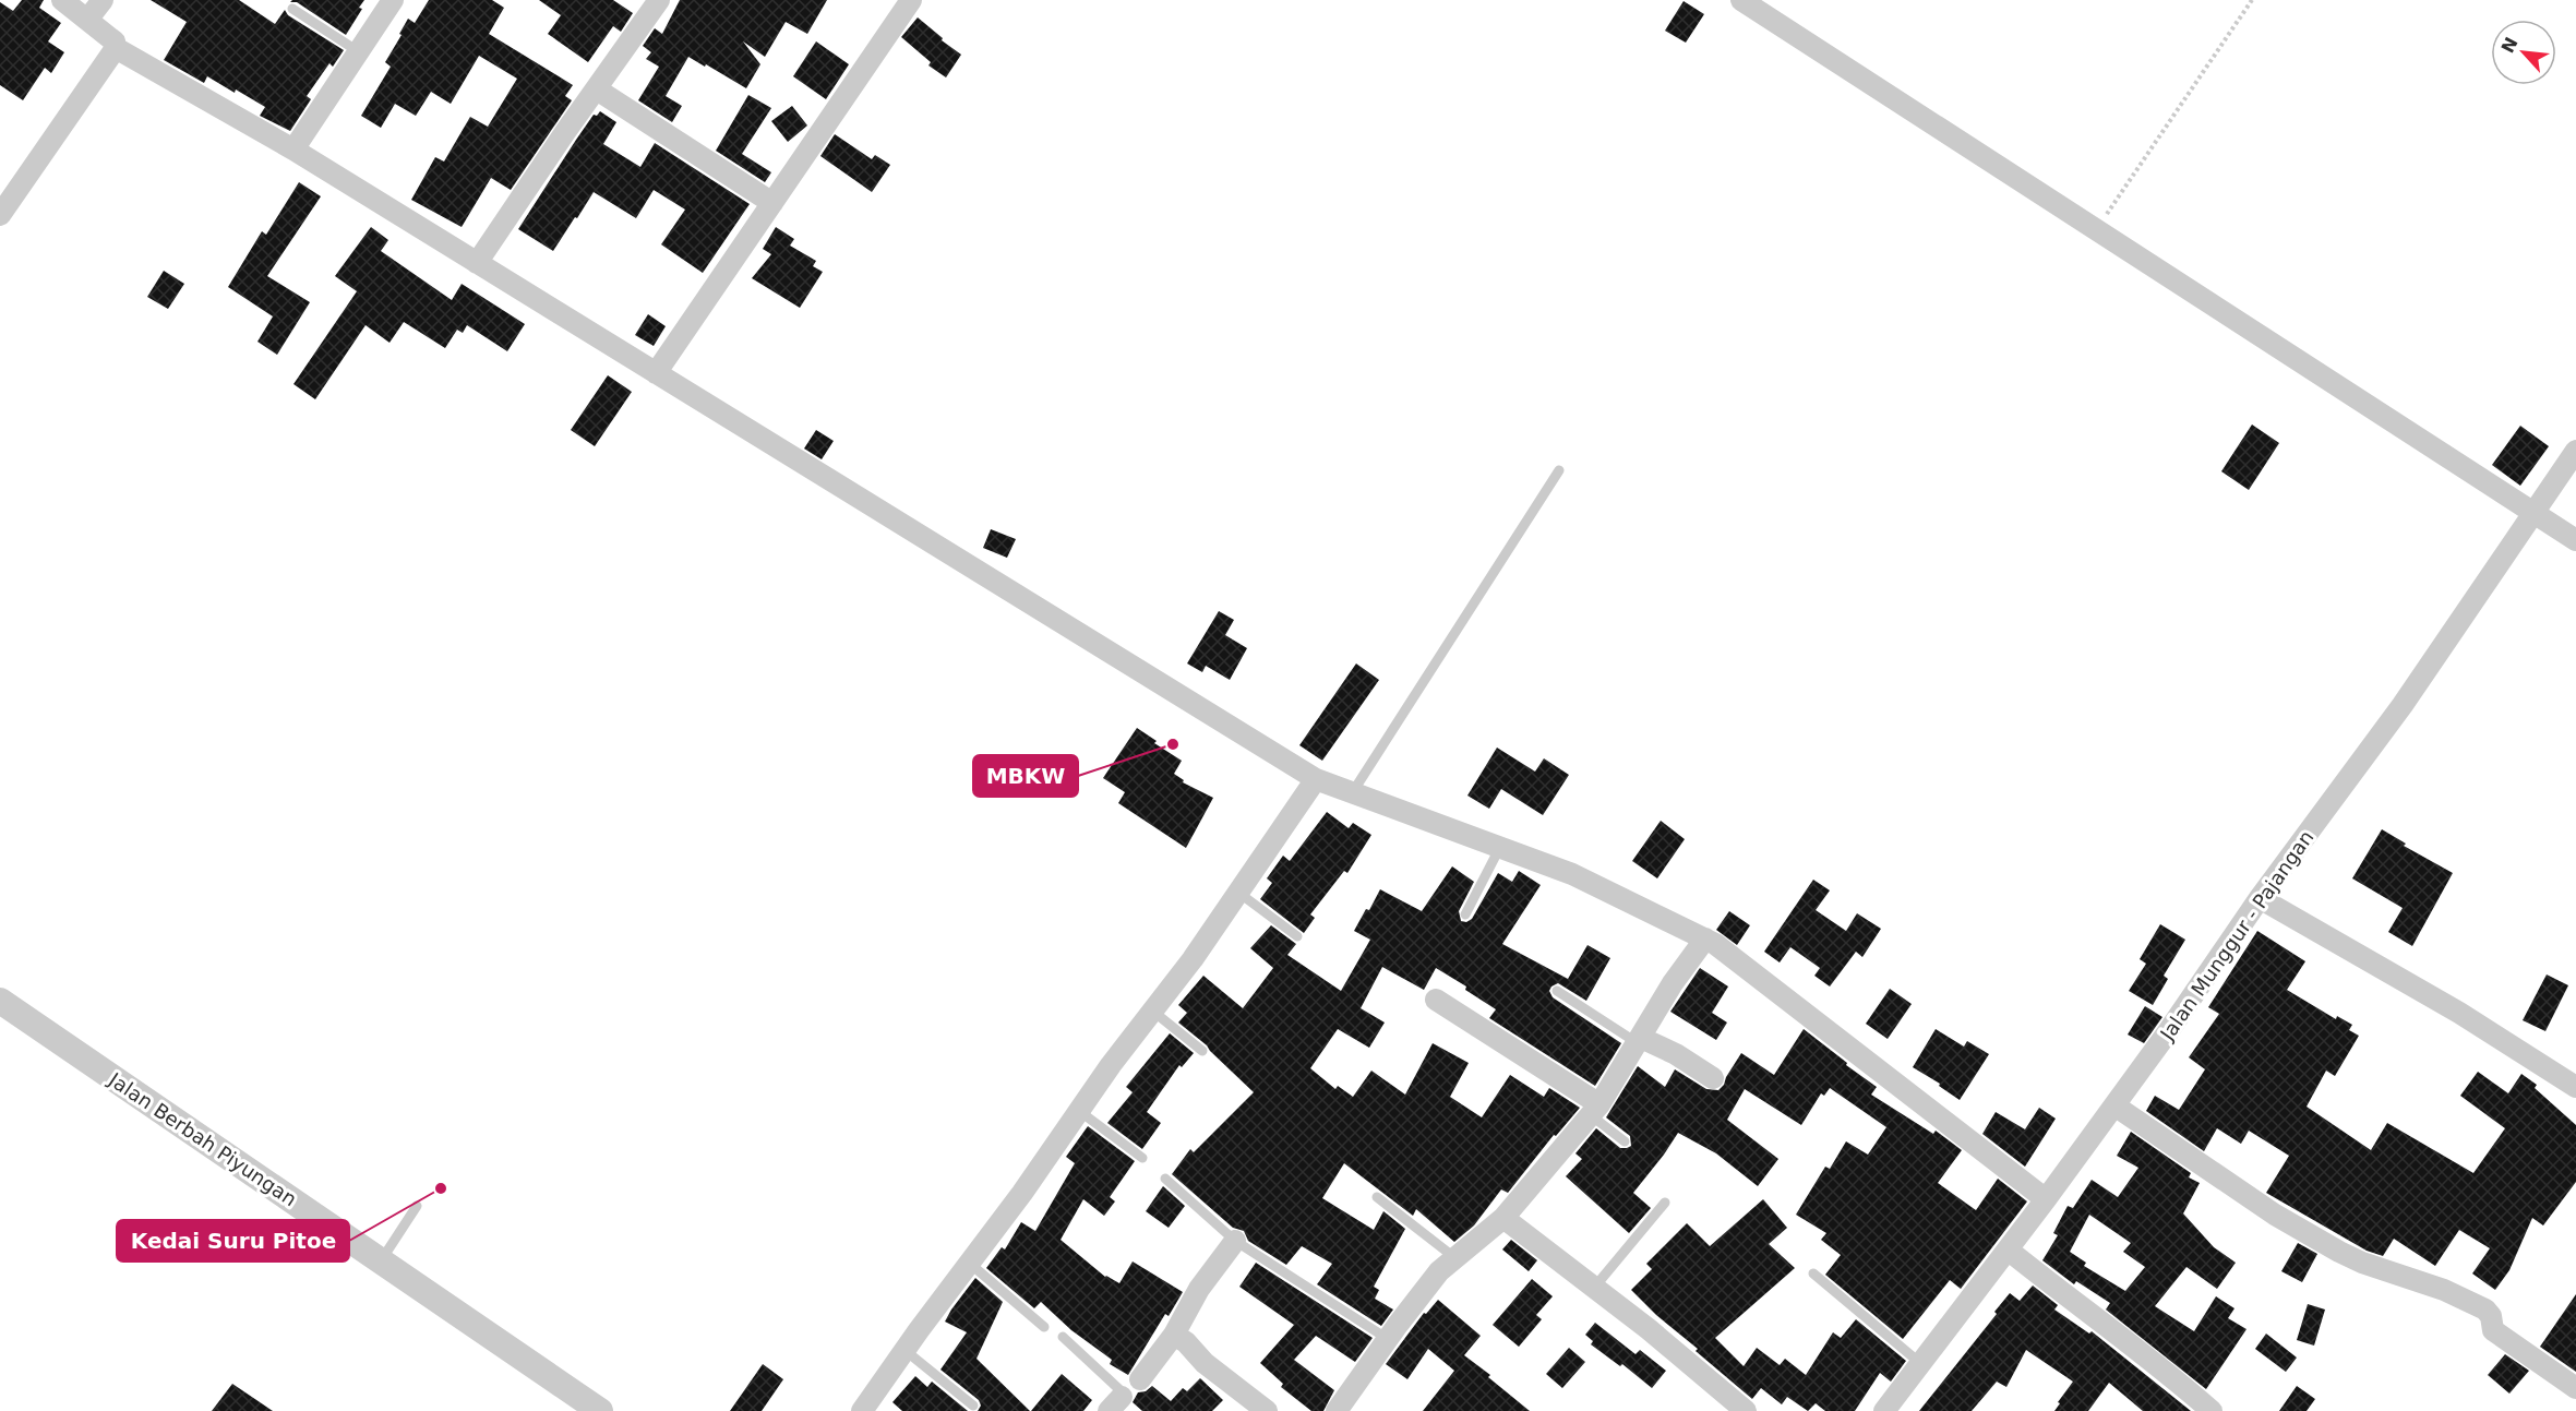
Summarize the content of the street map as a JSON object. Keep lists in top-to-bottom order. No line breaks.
{"streets":{"street":["Jalan Munggur - Pajangan","Jalan Berbah Piyungan"]},"places":["MBKW","Kedai Suru Pitoe"],"north":"top left"}
